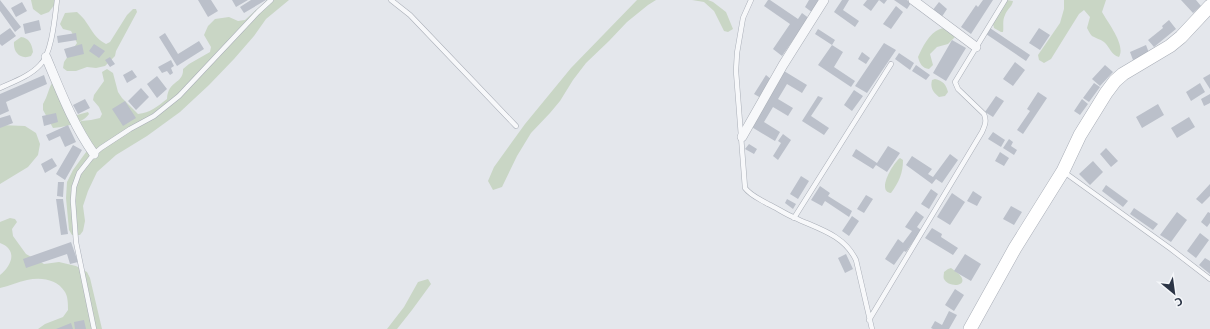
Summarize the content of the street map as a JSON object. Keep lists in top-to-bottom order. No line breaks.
{"north":"bottom right"}
